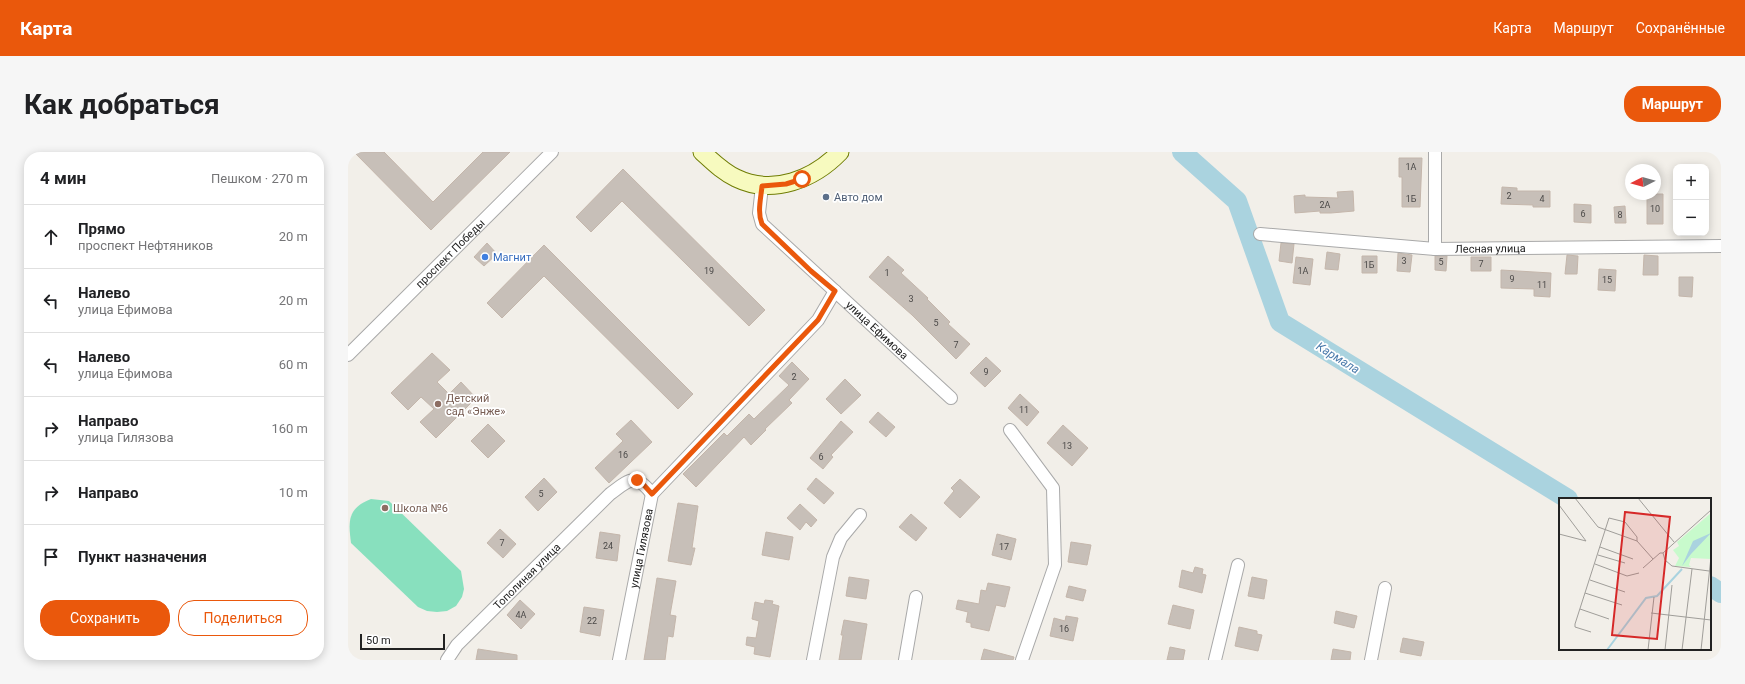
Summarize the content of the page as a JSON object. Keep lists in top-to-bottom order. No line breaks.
{"streets":{"street":["Лесная улица","проспект Победы","улица Ефимова","улица Гилязова","Тополиная улица"]},"crossings":[["улица Ефимова","улица Гилязова"],["улица Гилязова","Тополиная улица"]],"water":["Кармала"],"places":["Авто дом","Магнит","Детский сад «Энже»","Школа №6"],"house_numbers":["1А","2","1Б","4","2А","10","6","8","3","5","7","1Б","19","1А","1","9","15","11","3","5","7","9","2","11","13","16","6","5","7","24","17","4А","22","16"],"scale_bar":"50 m","north":"left","page":{"header":"Карта","nav":["Карта","Маршрут","Сохранённые"],"buttons":["Маршрут",["Сохранить","Поделиться"]],"title":"Как добраться","heading":["4 мин","Пешком · 270 m"],"map_buttons":["+","−"],"list":[["Прямо","проспект Нефтяников","20 m"],["Налево","улица Ефимова","20 m"],["Налево","улица Ефимова","60 m"],["Направо","улица Гилязова","160 m"],["Направо","10 m"],"Пункт назначения"],"scale":"50 m"}}
